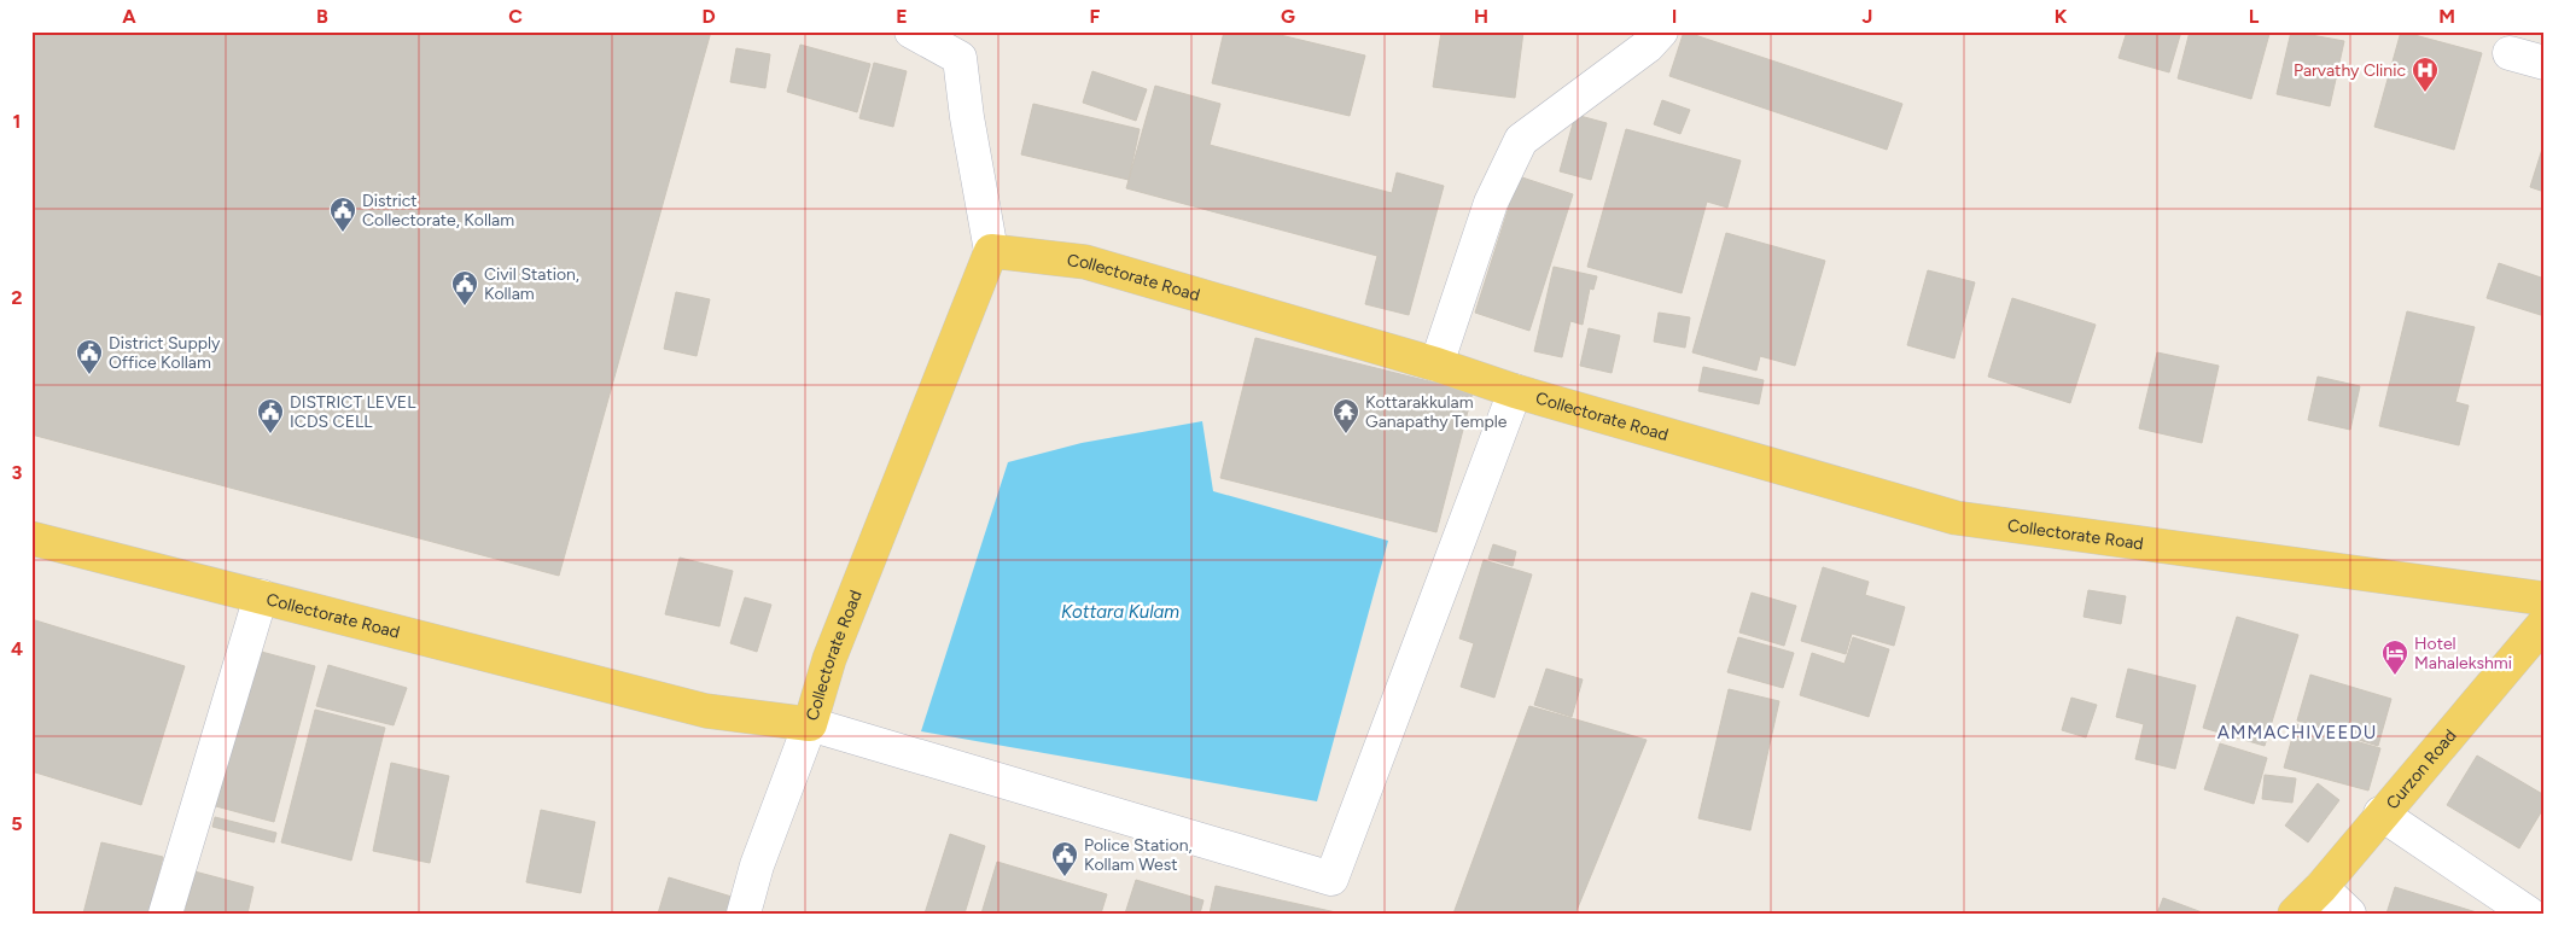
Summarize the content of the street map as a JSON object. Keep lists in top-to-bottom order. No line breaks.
{"streets":{"main road":["Collectorate Road","Curzon Road"]},"districts":["AMMACHIVEEDU"],"water":["Kottara Kulam"],"places":{"hospital":["Parvathy Clinic"],"public building":["District Collectorate, Kollam","Civil Station, Kollam","District Supply Office Kollam","DISTRICT LEVEL ICDS CELL","Police Station, Kollam West"],"temple":["Kottarakkulam Ganapathy Temple"],"hotel":["Hotel Mahalekshmi"]},"grid":{"columns":["A","B","C","D","E","F","G","H","I","J","K","L","M"],"rows":["1","2","3","4","5"]}}
